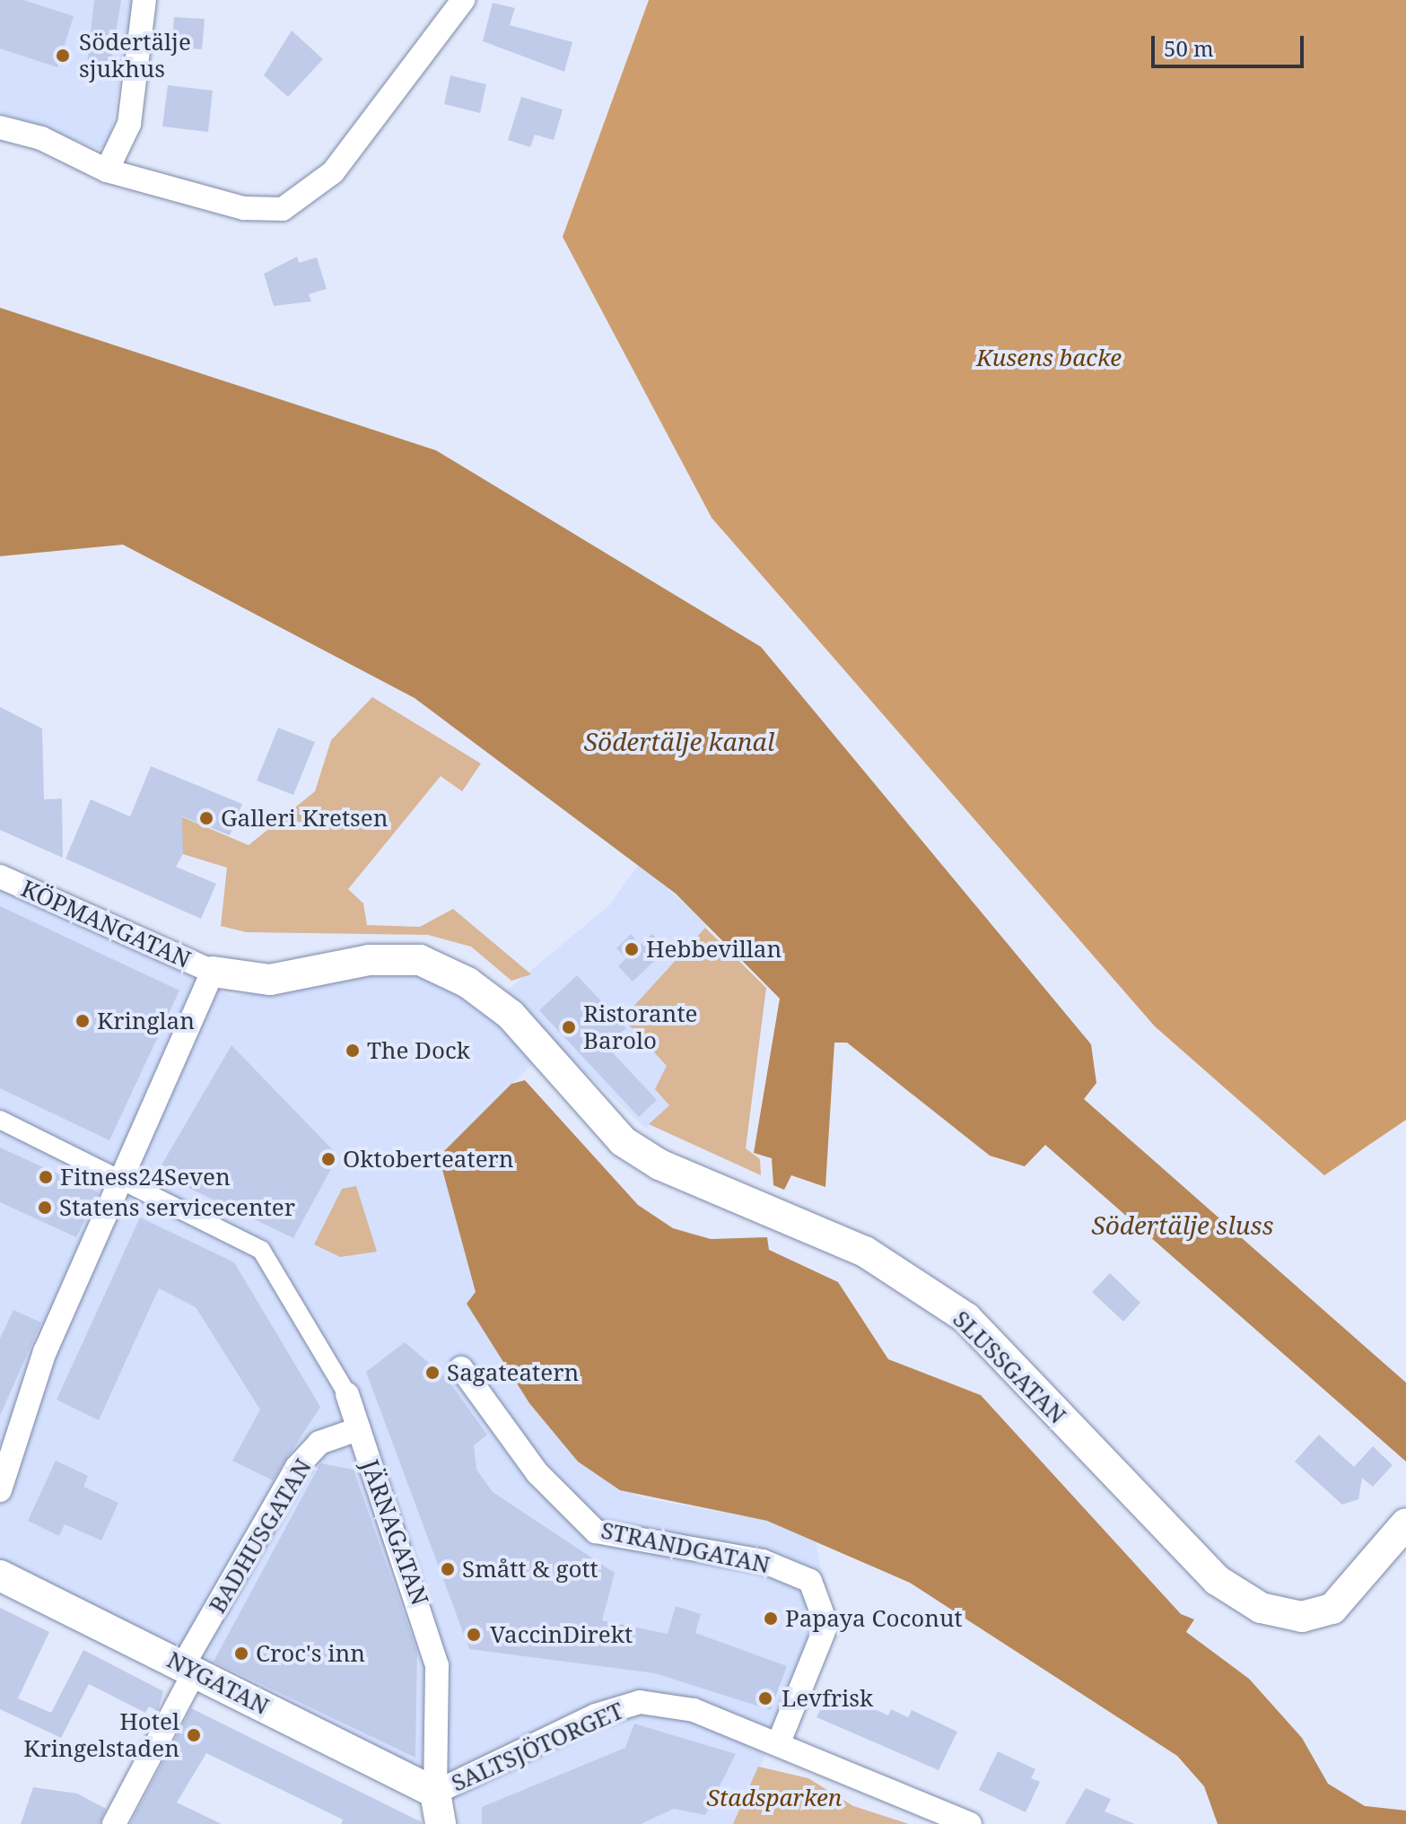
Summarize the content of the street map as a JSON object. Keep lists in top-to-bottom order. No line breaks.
{"streets":{"street":["KÖPMANGATAN","SLUSSGATAN","JÄRNAGATAN","BADHUSGATAN","STRANDGATAN","NYGATAN","SALTSJÖTORGET"]},"crossings":[["KÖPMANGATAN","SLUSSGATAN"],["JÄRNAGATAN","BADHUSGATAN"],["JÄRNAGATAN","NYGATAN"],["JÄRNAGATAN","SALTSJÖTORGET"],["BADHUSGATAN","NYGATAN"],["STRANDGATAN","SALTSJÖTORGET"],["NYGATAN","SALTSJÖTORGET"]],"water":["Södertälje kanal","Södertälje sluss"],"parks":["Kusens backe","Stadsparken"],"places":["Södertälje sjukhus","Galleri Kretsen","Hebbevillan","Kringlan","Ristorante Barolo","The Dock","Oktoberteatern","Fitness24Seven","Statens servicecenter","Sagateatern","Smått & gott","Papaya Coconut","VaccinDirekt","Croc's inn","Levfrisk","Hotel Kringelstaden"],"scale_bar":"50 m"}
